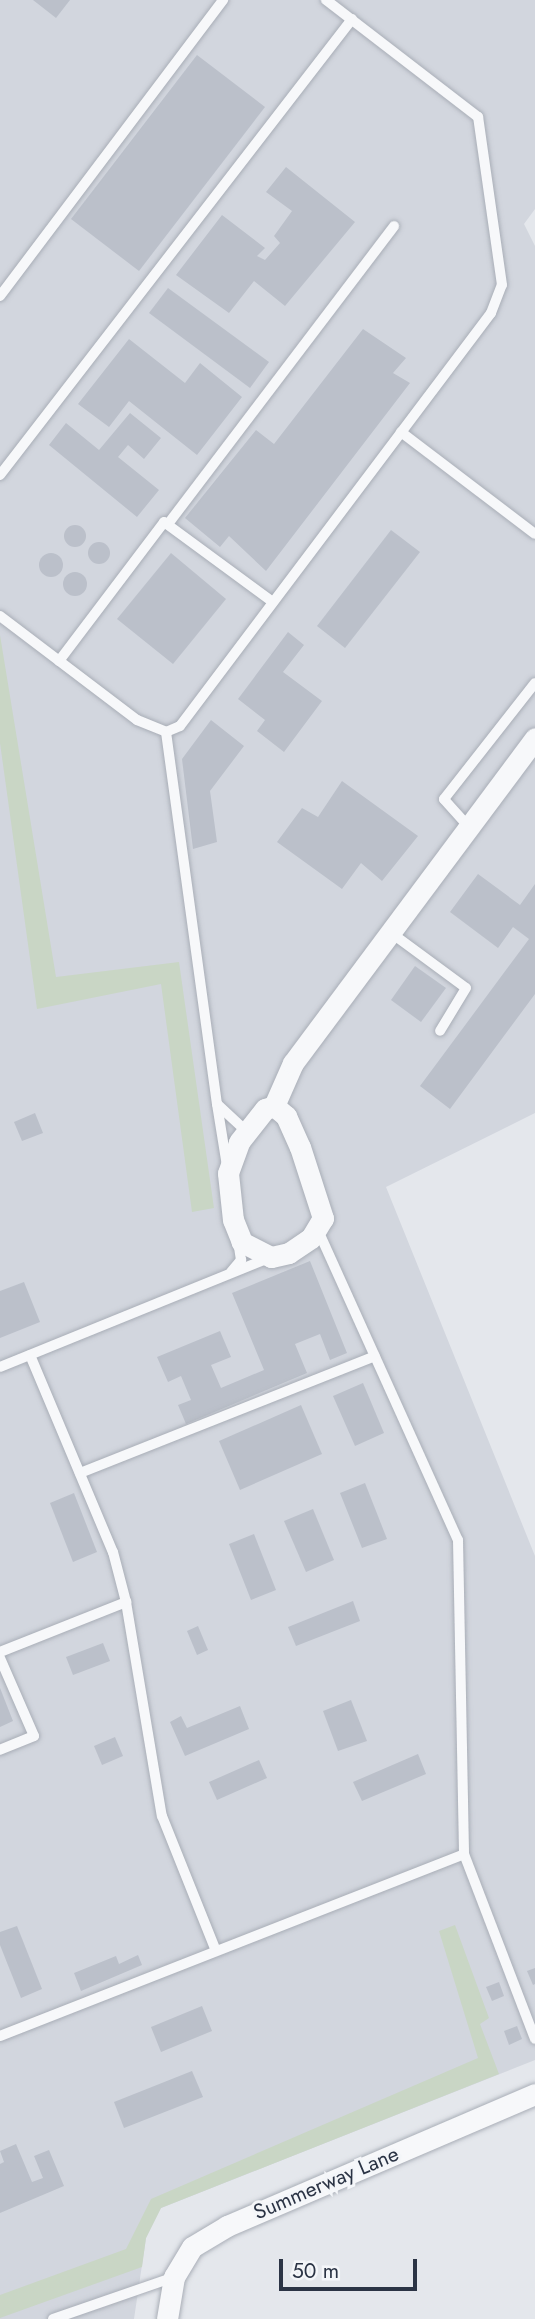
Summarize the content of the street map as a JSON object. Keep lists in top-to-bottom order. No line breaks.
{"streets":{"street":["Summerway Lane"]},"scale_bar":"50 m"}
